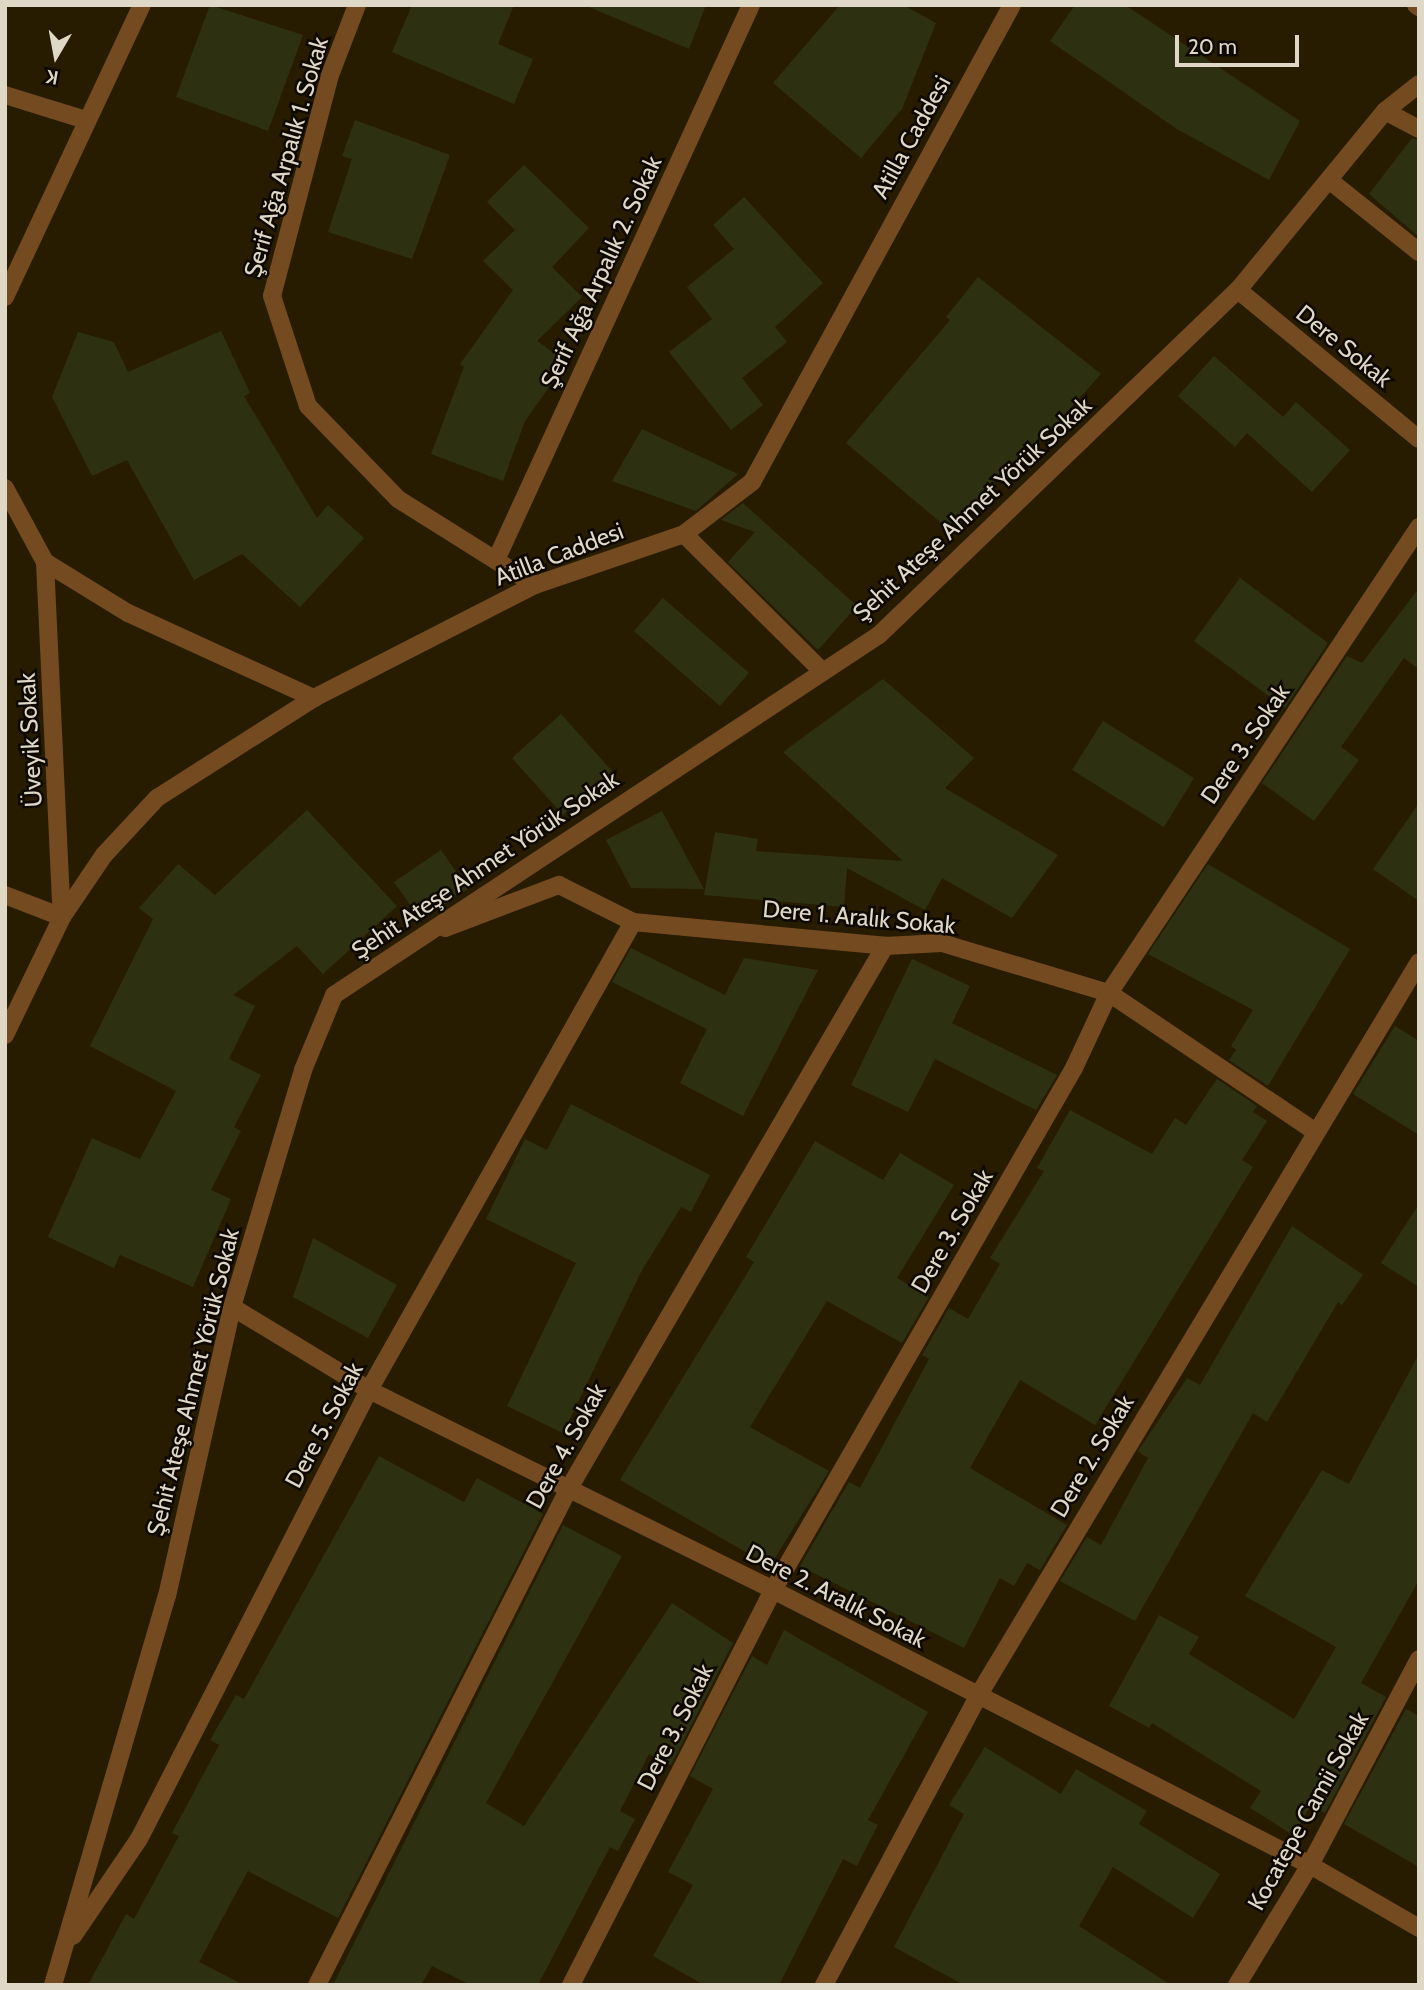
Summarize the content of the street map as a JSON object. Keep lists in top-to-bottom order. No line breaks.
{"streets":{"street":["Atilla Caddesi","Şerif Ağa Arpalık 1. Sokak","Şerif Ağa Arpalık 2. Sokak","Dere Sokak","Şehit Ateşe Ahmet Yörük Sokak","Üveyik Sokak","Dere 3. Sokak","Dere 1. Aralık Sokak","Dere 5. Sokak","Dere 4. Sokak","Dere 2. Sokak","Dere 2. Aralık Sokak","Kocatepe Camii Sokak"]},"crossings":[["Atilla Caddesi","Şerif Ağa Arpalık 1. Sokak"],["Atilla Caddesi","Üveyik Sokak"],["Şerif Ağa Arpalık 1. Sokak","Şerif Ağa Arpalık 2. Sokak"],["Dere Sokak","Şehit Ateşe Ahmet Yörük Sokak"],["Şehit Ateşe Ahmet Yörük Sokak","Dere 1. Aralık Sokak"],["Şehit Ateşe Ahmet Yörük Sokak","Dere 5. Sokak"],["Şehit Ateşe Ahmet Yörük Sokak","Dere 2. Aralık Sokak"],["Dere 3. Sokak","Dere 1. Aralık Sokak"],["Dere 3. Sokak","Dere 2. Aralık Sokak"],["Dere 1. Aralık Sokak","Dere 5. Sokak"],["Dere 1. Aralık Sokak","Dere 4. Sokak"],["Dere 1. Aralık Sokak","Dere 2. Sokak"],["Dere 5. Sokak","Dere 2. Aralık Sokak"],["Dere 4. Sokak","Dere 2. Aralık Sokak"],["Dere 2. Sokak","Dere 2. Aralık Sokak"],["Dere 2. Aralık Sokak","Kocatepe Camii Sokak"]],"scale_bar":"20 m","north":"bottom"}
